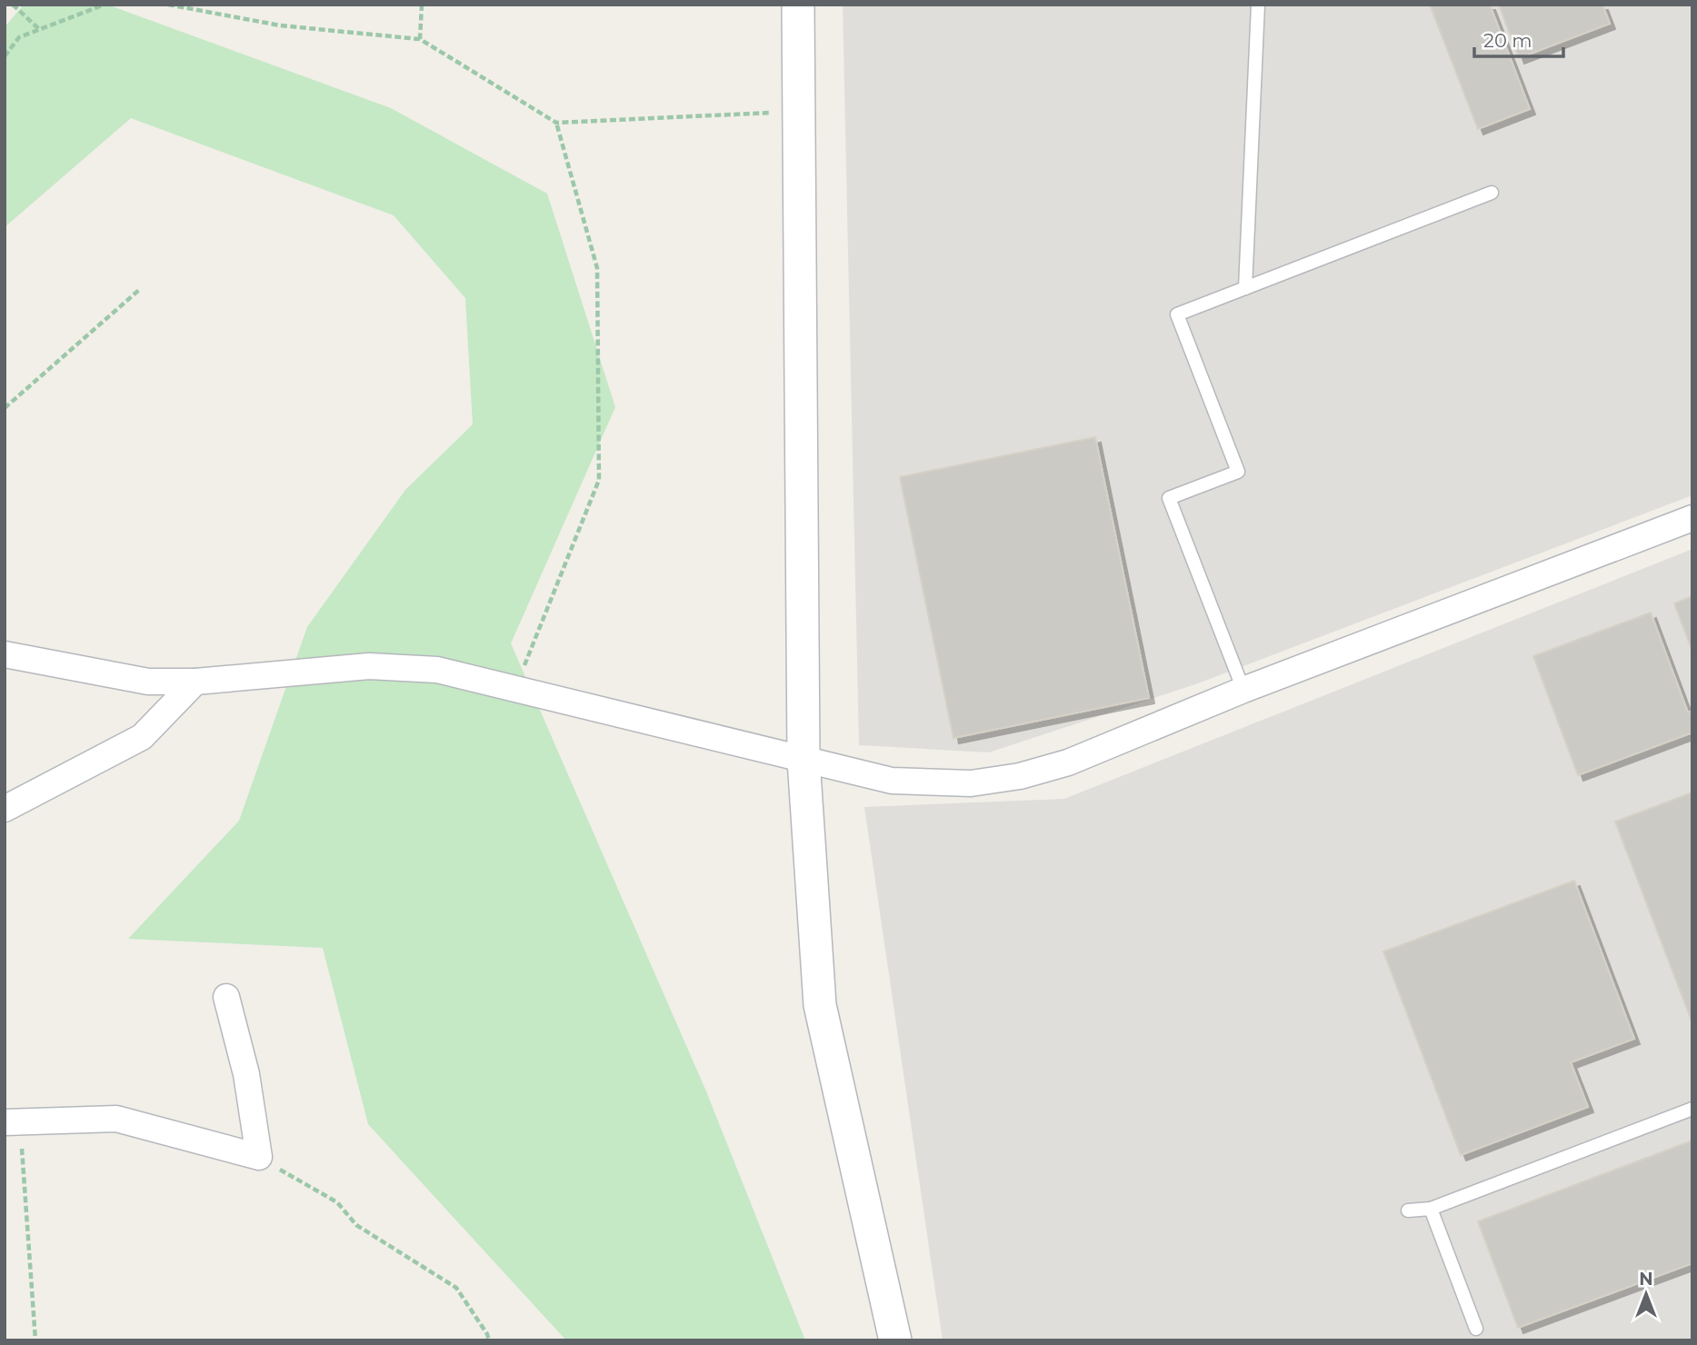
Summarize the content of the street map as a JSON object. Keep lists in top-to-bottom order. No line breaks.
{"scale_bar":"20 m","north":"top"}
